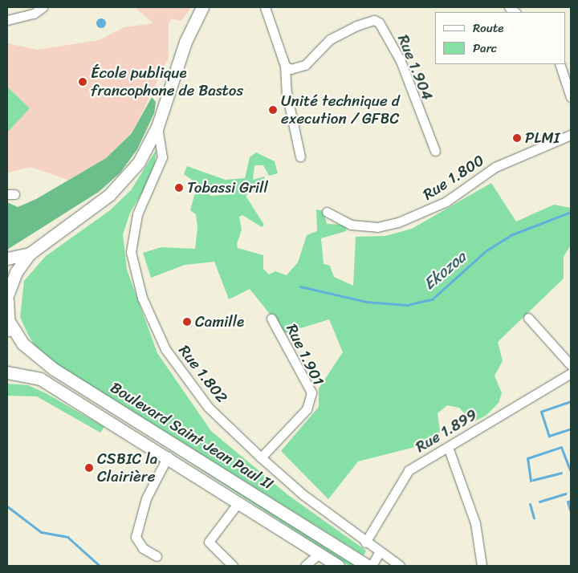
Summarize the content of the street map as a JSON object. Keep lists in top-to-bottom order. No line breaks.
{"streets":{"main road":["Boulevard Saint Jean Paul II"],"street":["Rue 1.904","Rue 1.800","Rue 1.901","Rue 1.802","Rue 1.899"]},"crossings":[["Rue 1.901","Rue 1.802"],["Rue 1.802","Rue 1.899"]],"water":["Ekozoa"],"places":["École publique francophone de Bastos","Unité technique d execution / GFBC","PLMI","Tobassi Grill","Camille","CSBIC la Clairière"],"legend":["Route","Parc"]}
